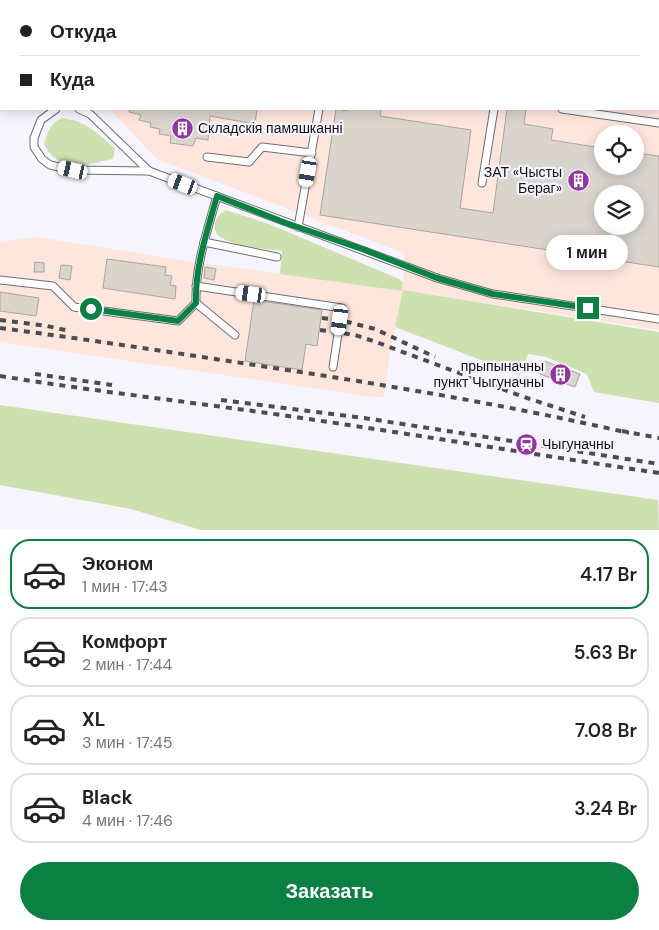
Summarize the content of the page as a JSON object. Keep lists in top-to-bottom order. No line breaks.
{"places":{"building":["Складскія памяшканні","ЗАТ «Чысты Бераг»","прыпыначны пункт Чыгуначны"],"station":["Чыгуначны"]},"page":{"banner":["Откуда","Куда"],"bubble":"1 мин","list":[{"name":"Эконом","note":"1 мин · 17:43","value":"4.17 Br"},{"name":"Комфорт","note":"2 мин · 17:44","value":"5.63 Br"},{"name":"XL","note":"3 мин · 17:45","value":"7.08 Br"},{"name":"Black","note":"4 мин · 17:46","value":"3.24 Br"}],"buttons":"Заказать"}}
